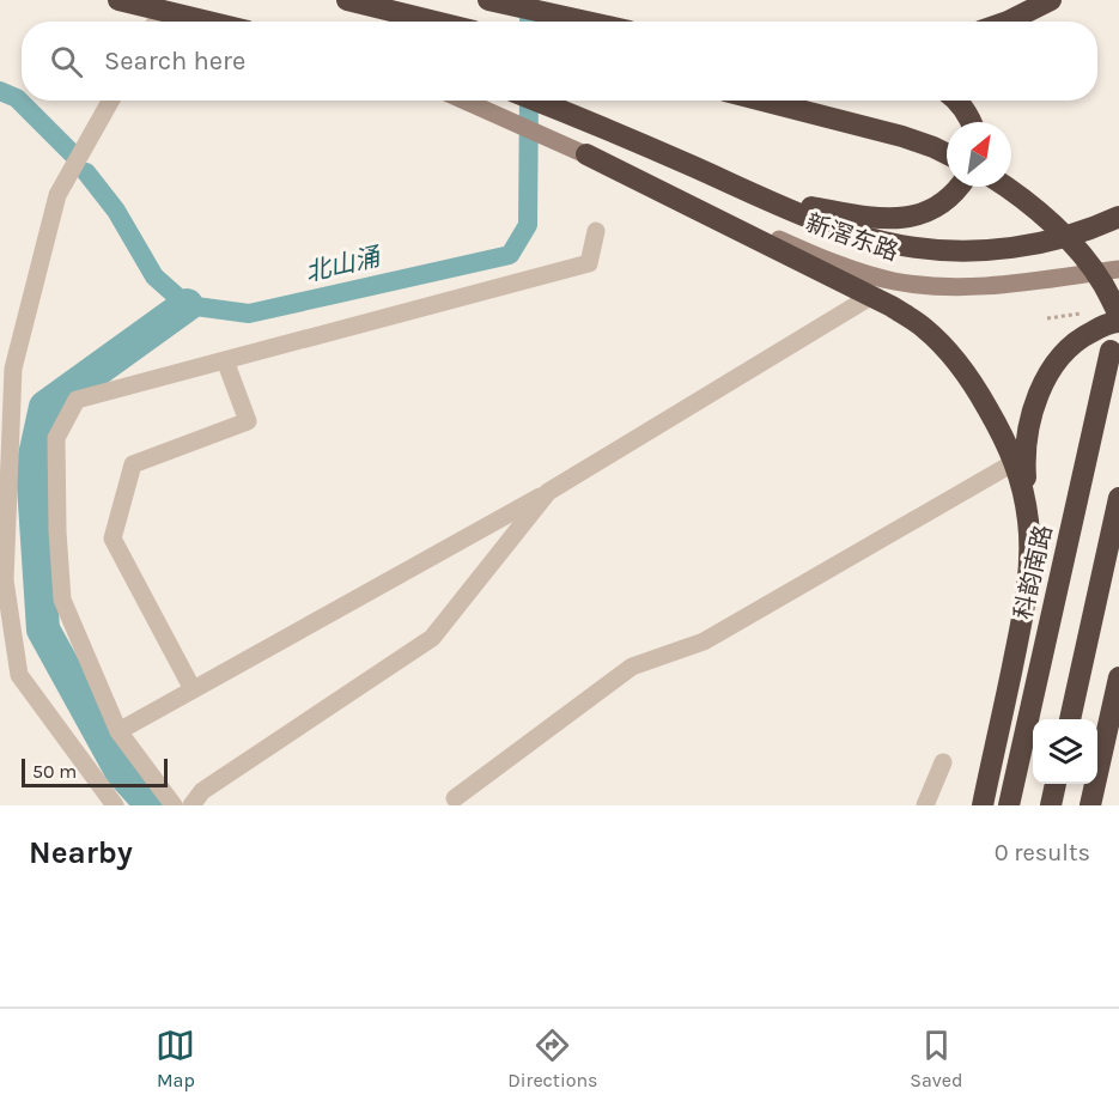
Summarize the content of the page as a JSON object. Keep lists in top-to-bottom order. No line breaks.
{"streets":{"highway":["科韵南路"],"street":["新滘东路"]},"water":["北山涌"],"scale_bar":"50 m","north":"top right","page":{"search":"Search here","scale":"50 m","heading":["Nearby","0 results"],"nav":["Map","Directions","Saved"]}}
